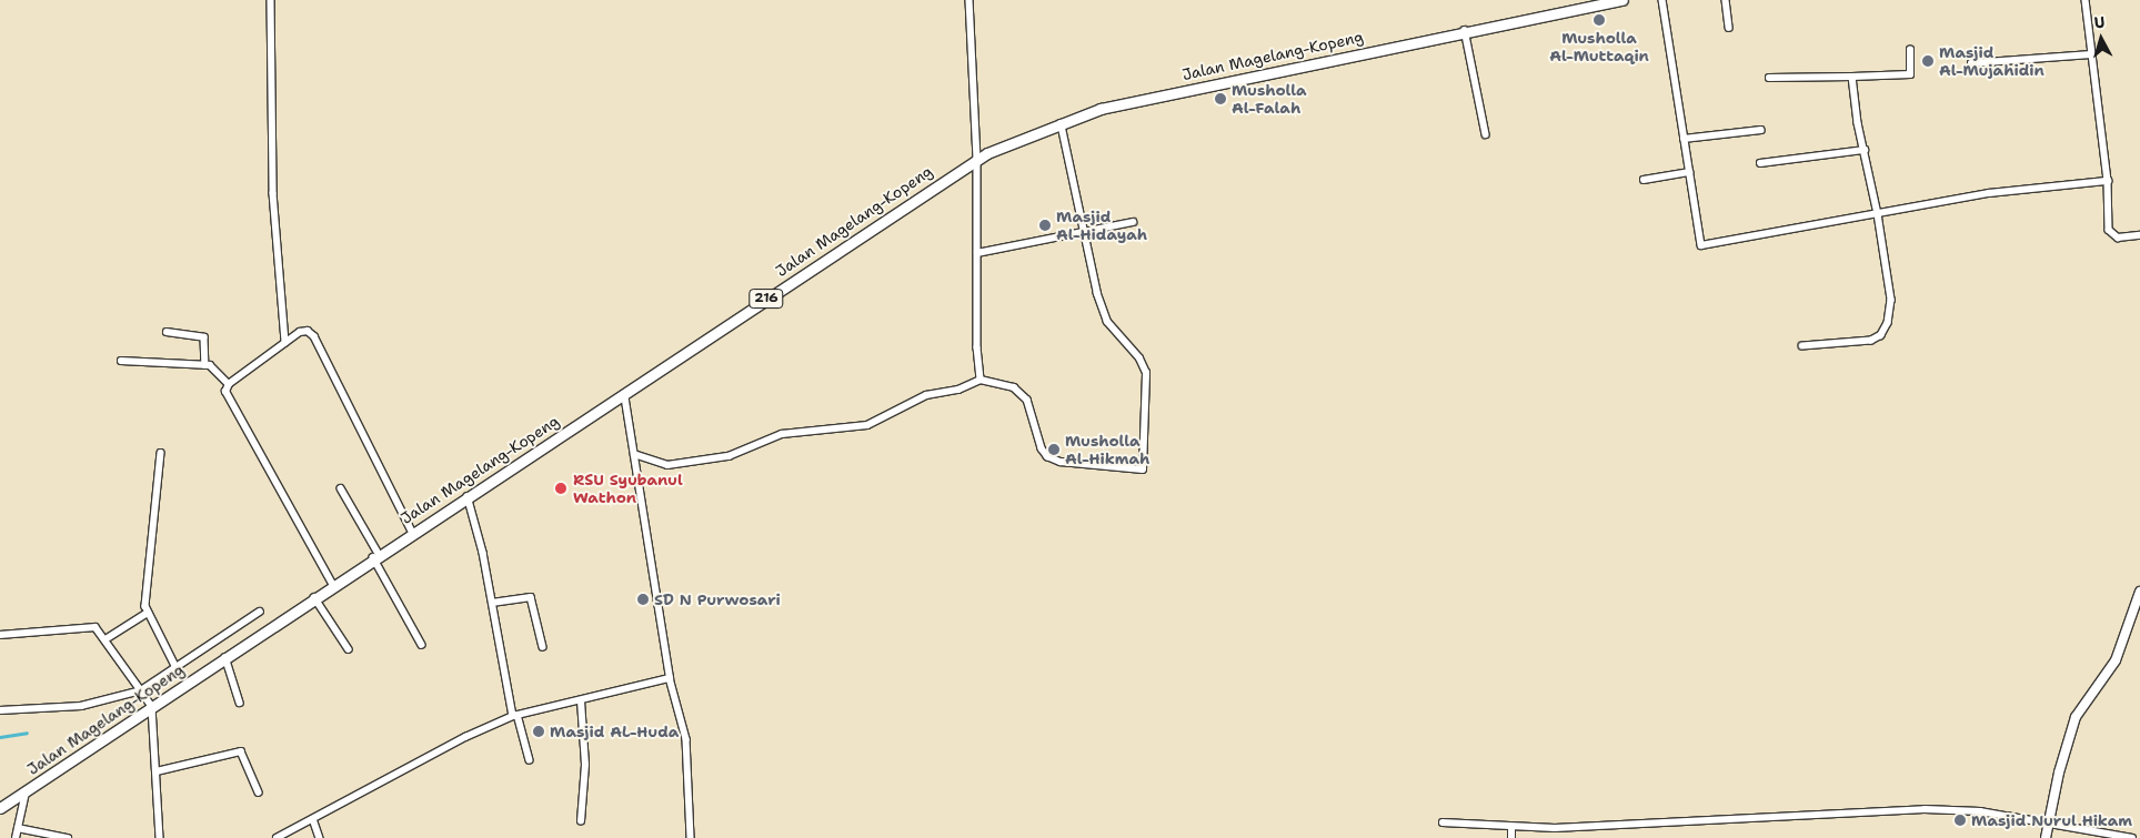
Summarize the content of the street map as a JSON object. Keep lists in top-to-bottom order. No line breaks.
{"streets":{"main road":["Jalan Magelang-Kopeng","216"]},"places":["Musholla Al-Muttaqin","Masjid Al-Mujahidin","Musholla Al-Falah","Masjid Al-Hidayah","Musholla Al-Hikmah","RSU Syubanul Wathon","SD N Purwosari","Masjid AL-Huda","Masjid Nurul Hikam"],"north":"top"}
